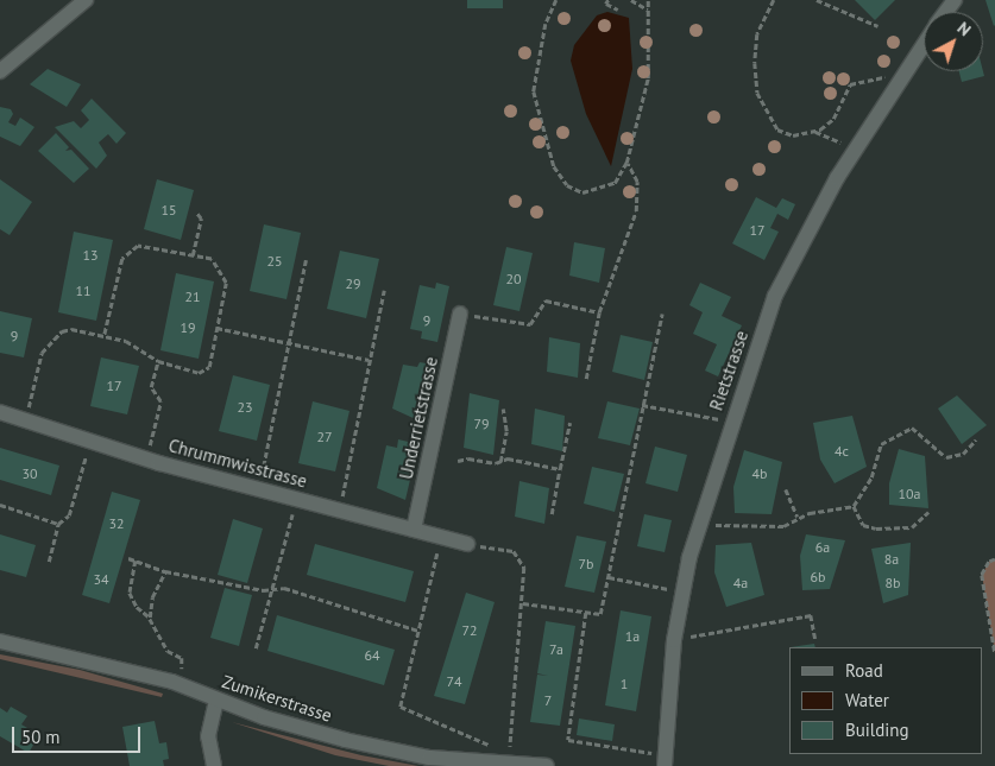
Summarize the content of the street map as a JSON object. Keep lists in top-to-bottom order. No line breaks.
{"streets":{"street":["Rietstrasse","Underrietstrasse","Chrummwisstrasse","Zumikerstrasse"]},"crossings":[["Underrietstrasse","Chrummwisstrasse"]],"house_numbers":["15","17","13","25","20","29","11","21","9","19","9","17","23","79","27","4c","30","4b","10a","32","6a","8a","7b","6b","34","4a","8b","72","1a","7a","64","74","1","7"],"legend":["Road","Water","Building"],"scale_bar":"50 m","north":"top right"}
